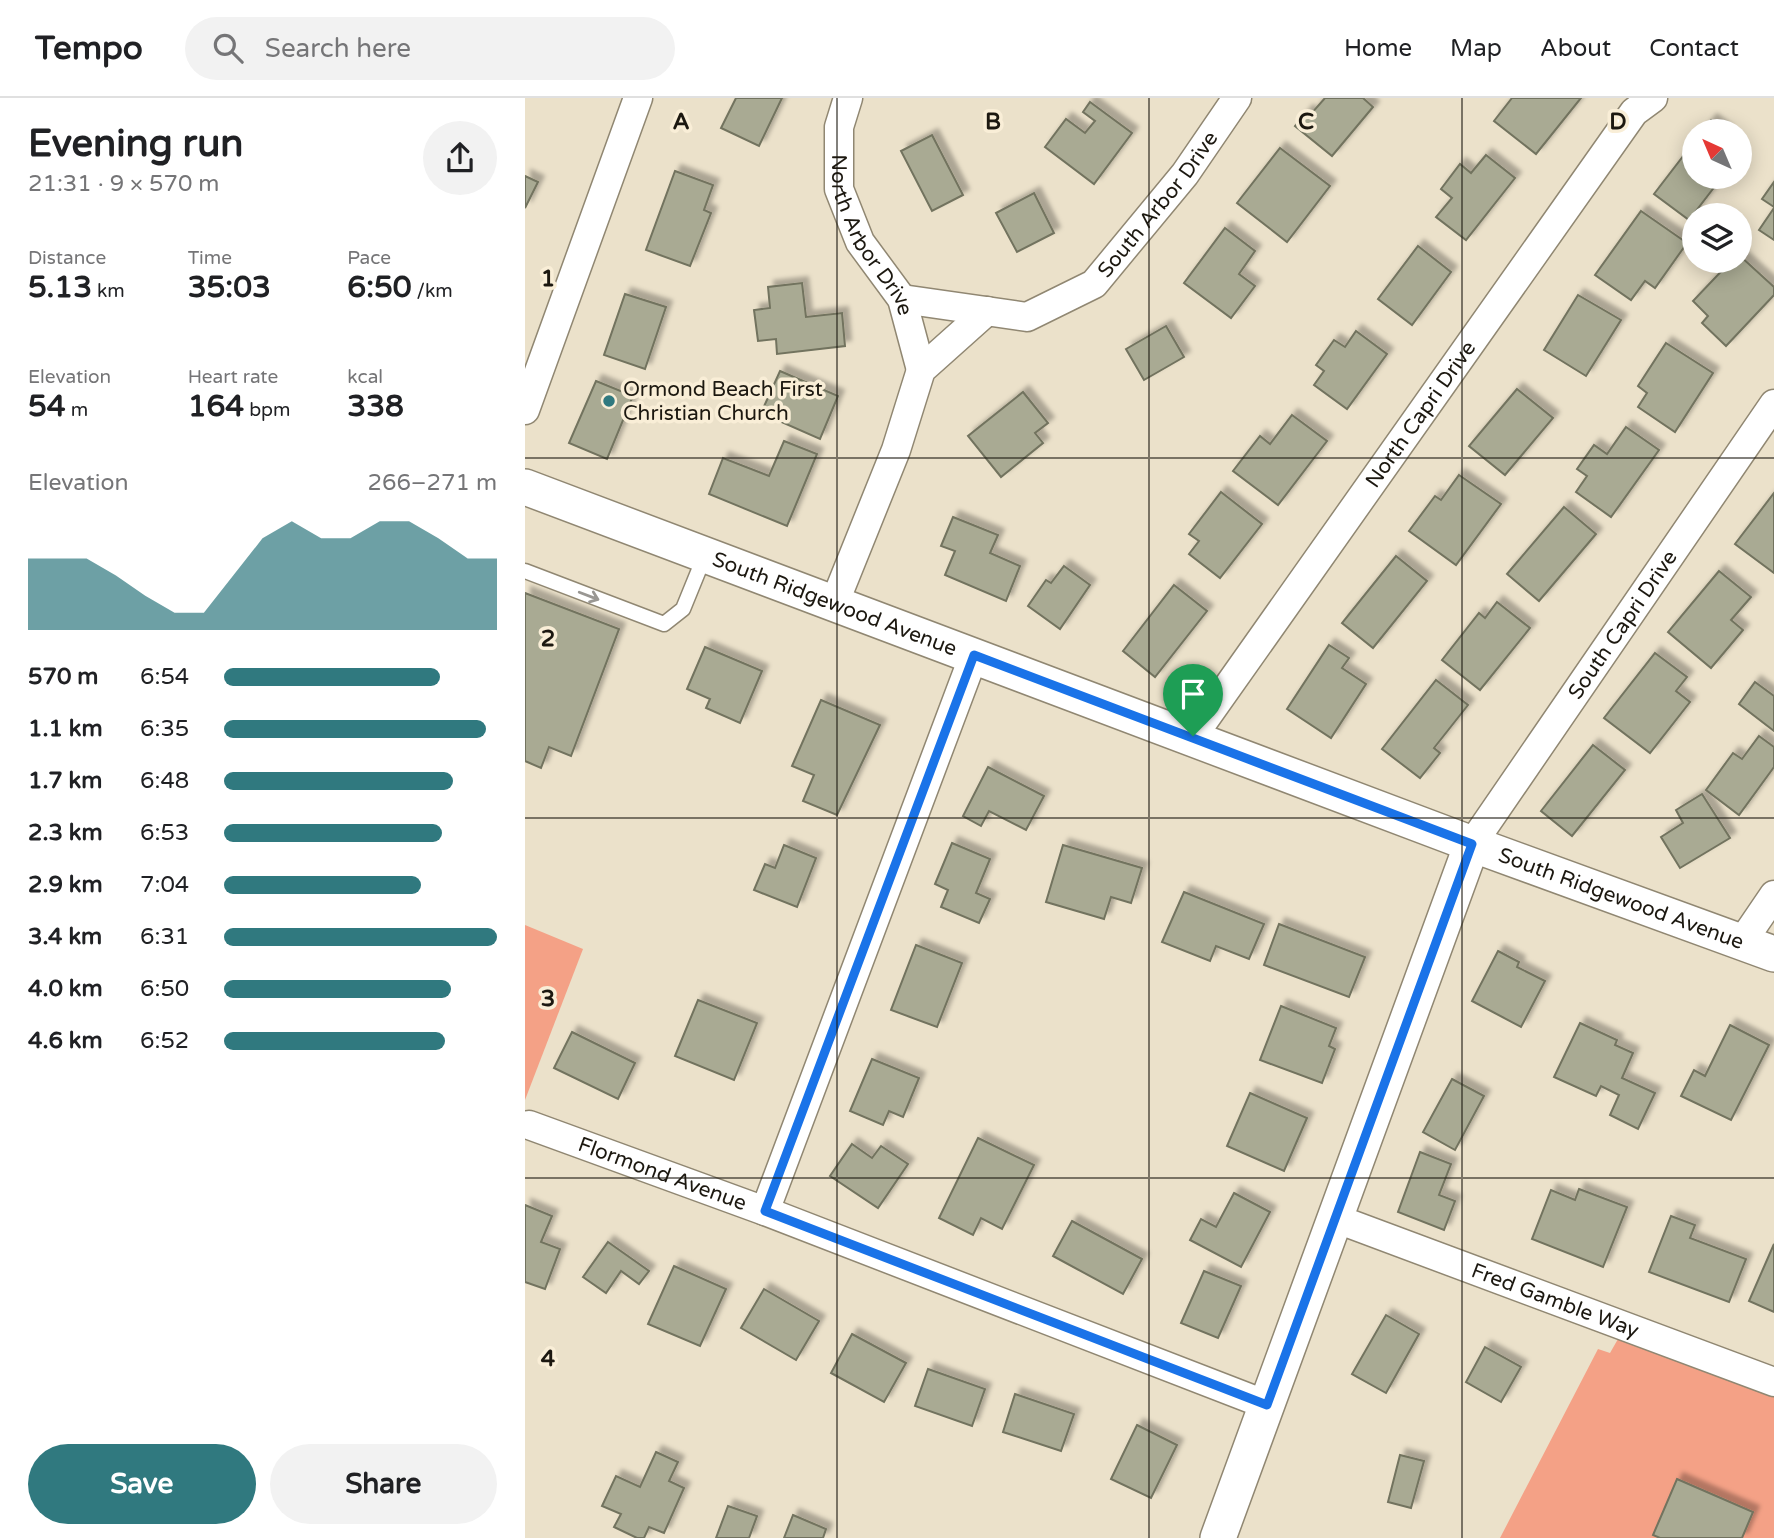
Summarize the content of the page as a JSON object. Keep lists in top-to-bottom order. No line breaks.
{"streets":{"street":["South Arbor Drive","North Arbor Drive","North Capri Drive","South Ridgewood Avenue","South Capri Drive","Flormond Avenue","Fred Gamble Way"]},"crossings":[["South Arbor Drive","North Arbor Drive"],["North Capri Drive","South Ridgewood Avenue"],["South Ridgewood Avenue","South Capri Drive"]],"places":["Ormond Beach First Christian Church"],"north":"top left","page":{"header":"Tempo","search":"Search here","nav":["Home","Map","About","Contact"],"heading":["Evening run","21:31 · 9 × 570 m"],"stats":[["Distance","5.13 km"],["Time","35:03"],["Pace","6:50 /km"],["Elevation","54 m"],["Heart rate","164 bpm"],["kcal","338"]],"chart":["Elevation","266–271 m"],"list":[{"name":"570 m","note":"6:54"},{"name":"1.1 km","note":"6:35"},{"name":"1.7 km","note":"6:48"},{"name":"2.3 km","note":"6:53"},{"name":"2.9 km","note":"7:04"},{"name":"3.4 km","note":"6:31"},{"name":"4.0 km","note":"6:50"},{"name":"4.6 km","note":"6:52"}],"buttons":["Save","Share"]},"grid":{"columns":["A","B","C","D"],"rows":["1","2","3","4"]}}
